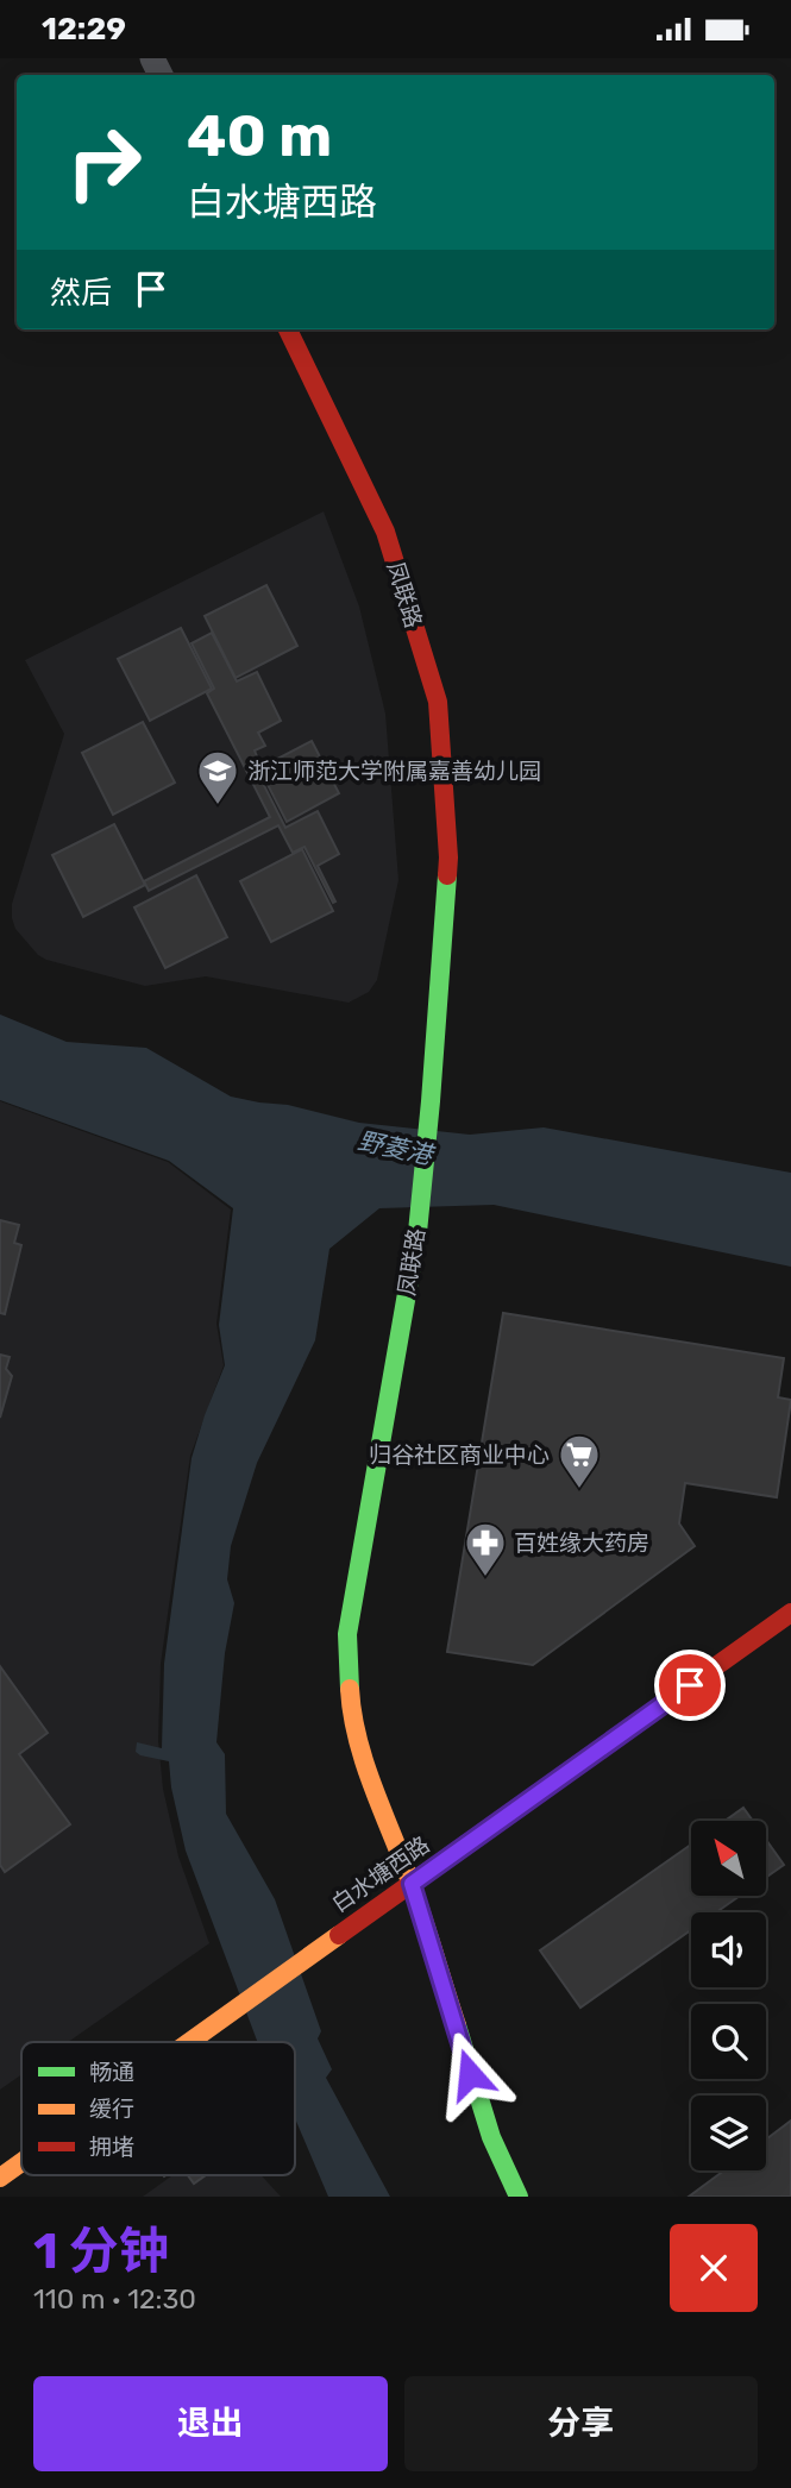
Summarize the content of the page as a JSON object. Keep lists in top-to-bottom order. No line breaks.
{"streets":{"street":["凤联路","白水塘西路"]},"crossings":[["凤联路","白水塘西路"]],"water":["野菱港"],"places":{"school or university":["浙江师范大学附属嘉善幼儿园"],"supermarket":["归谷社区商业中心"],"pharmacy":["百姓缘大药房"]},"legend":["畅通","缓行","拥堵"],"north":"top left","page":{"status":"12:29","turn":["40 m","白水塘西路"],"then":"然后","heading":["1 分钟","110 m · 12:30"],"buttons":["退出","分享"]}}
